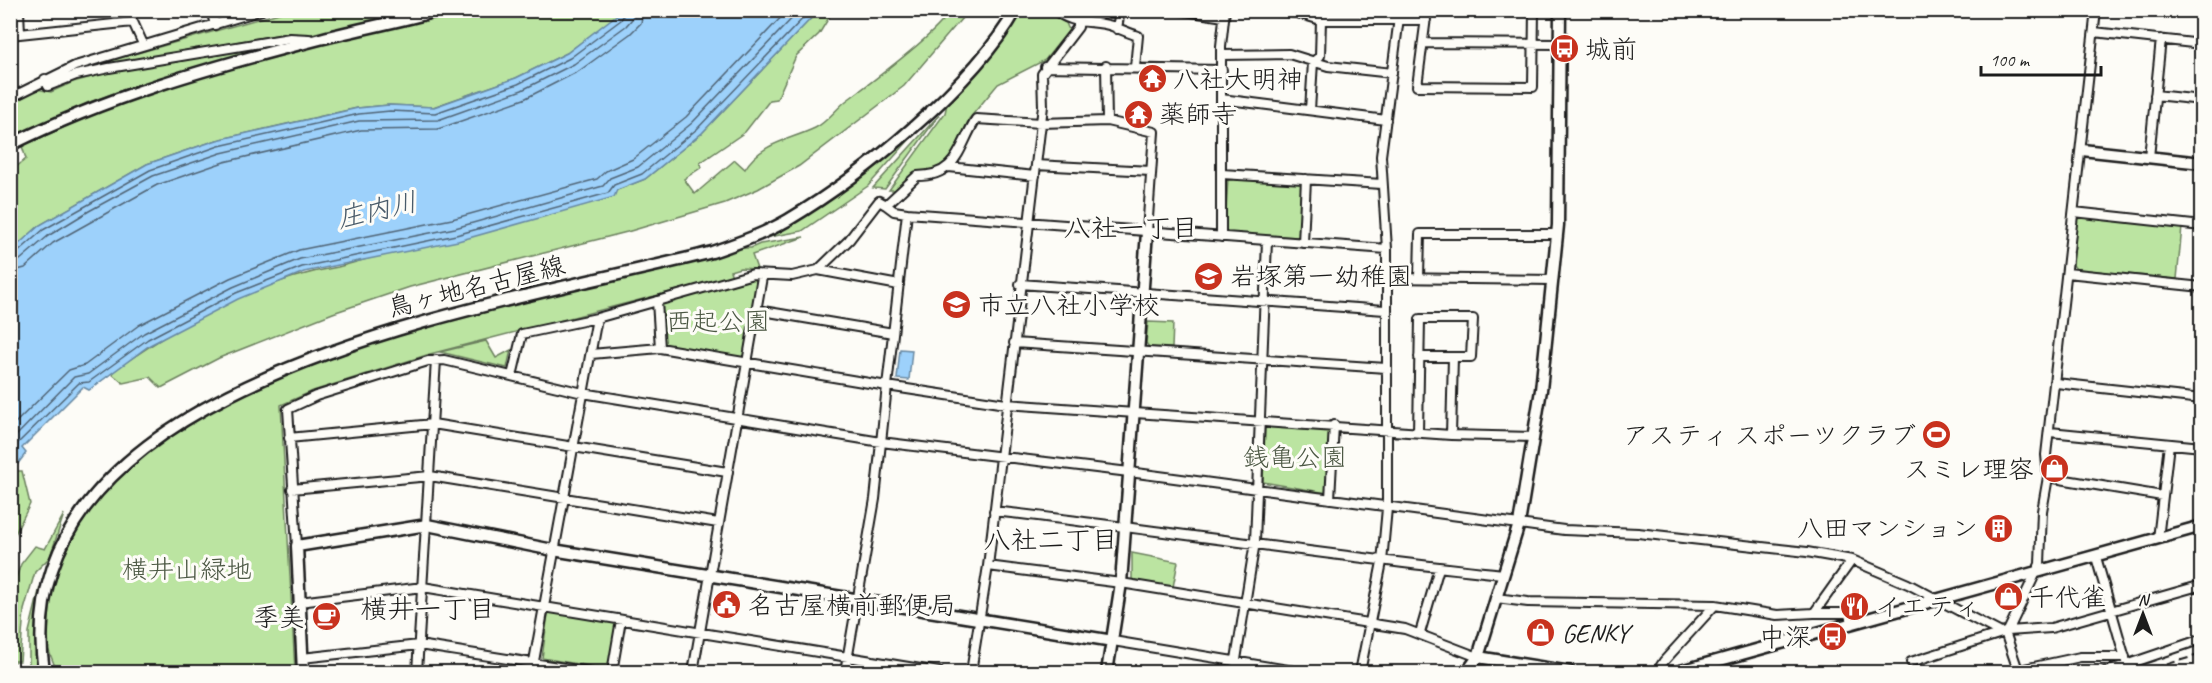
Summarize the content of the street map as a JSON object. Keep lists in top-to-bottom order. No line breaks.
{"streets":{"street":["鳥ヶ地名古屋線"]},"districts":["八社一丁目","八社二丁目","横井一丁目"],"water":["庄内川"],"parks":["西起公園","銭亀公園","横井山緑地"],"places":{"bus stop":["城前","中深"],"temple":["八社大明神","薬師寺"],"school or university":["岩塚第一幼稚園","市立八社小学校"],"sports":["アスティ スポーツクラブ"],"shop":["スミレ理容","千代雀","GENKY"],"building":["八田マンション"],"public building":["名古屋横前郵便局"],"restaurant":["イエティ"],"cafe":["季美"]},"scale_bar":"100 m","north":"top"}
